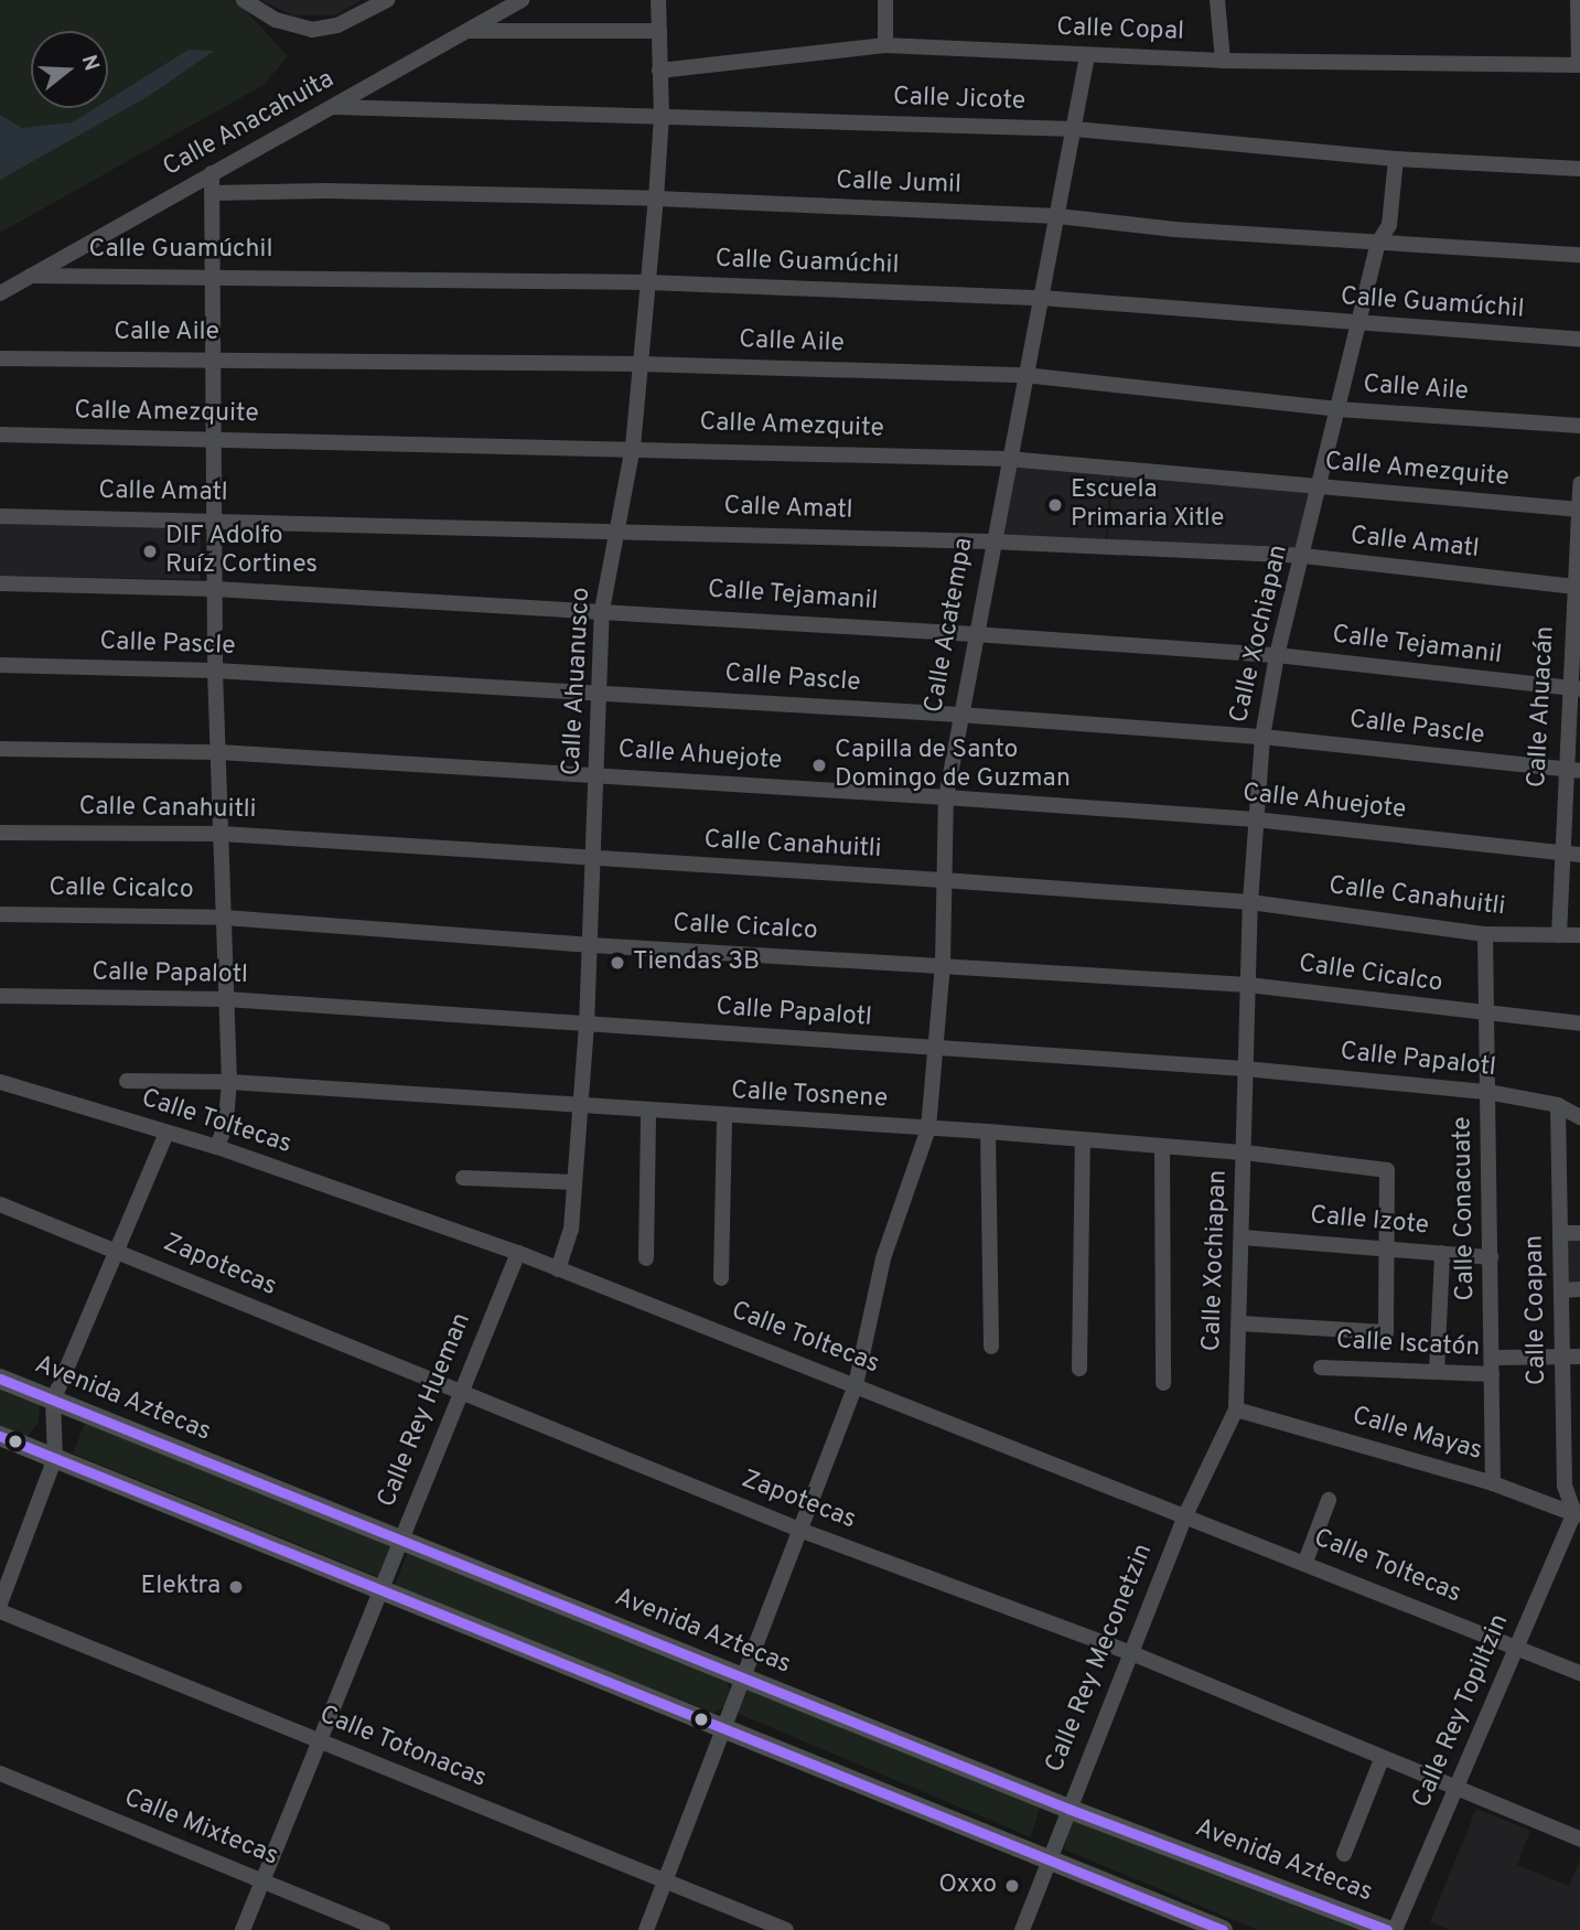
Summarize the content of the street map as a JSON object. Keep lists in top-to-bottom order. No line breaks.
{"streets":{"main road":["Avenida Aztecas"],"street":["Calle Copal","Calle Jicote","Calle Anacahuita","Calle Jumil","Calle Guamúchil","Calle Aile","Calle Amezquite","Calle Amatl","Calle Tejamanil","Calle Acatempa","Calle Xochiapan","Calle Pascle","Calle Ahuanusco","Calle Ahuacán","Calle Ahuejote","Calle Canahuitli","Calle Cicalco","Calle Papalotl","Calle Tosnene","Calle Toltecas","Calle Conacuate","Calle Izote","Zapotecas","Calle Coapan","Calle Iscatón","Calle Rey Hueman","Calle Mayas","Calle Rey Meconetzin","Calle Rey Topiltzin","Calle Totonacas","Calle Mixtecas"]},"crossings":[["Calle Copal","Calle Acatempa"],["Calle Copal","Calle Ahuanusco"],["Calle Jicote","Calle Anacahuita"],["Calle Jicote","Calle Acatempa"],["Calle Jicote","Calle Xochiapan"],["Calle Jicote","Calle Ahuanusco"],["Calle Anacahuita","Calle Guamúchil"],["Calle Jumil","Calle Acatempa"],["Calle Jumil","Calle Xochiapan"],["Calle Jumil","Calle Ahuanusco"],["Calle Guamúchil","Calle Acatempa"],["Calle Guamúchil","Calle Xochiapan"],["Calle Guamúchil","Calle Ahuanusco"],["Calle Aile","Calle Acatempa"],["Calle Aile","Calle Xochiapan"],["Calle Aile","Calle Ahuanusco"],["Calle Amezquite","Calle Acatempa"],["Calle Amezquite","Calle Xochiapan"],["Calle Amezquite","Calle Ahuanusco"],["Calle Amezquite","Calle Ahuacán"],["Calle Amatl","Calle Acatempa"],["Calle Amatl","Calle Xochiapan"],["Calle Amatl","Calle Ahuanusco"],["Calle Amatl","Calle Ahuacán"],["Calle Tejamanil","Calle Acatempa"],["Calle Tejamanil","Calle Xochiapan"],["Calle Tejamanil","Calle Ahuanusco"],["Calle Tejamanil","Calle Ahuacán"],["Calle Acatempa","Calle Pascle"],["Calle Acatempa","Calle Ahuejote"],["Calle Acatempa","Calle Canahuitli"],["Calle Acatempa","Calle Cicalco"],["Calle Acatempa","Calle Papalotl"],["Calle Acatempa","Calle Tosnene"],["Calle Acatempa","Calle Toltecas"],["Calle Acatempa","Zapotecas"],["Calle Acatempa","Avenida Aztecas"],["Calle Acatempa","Calle Totonacas"],["Calle Xochiapan","Calle Pascle"],["Calle Xochiapan","Calle Ahuejote"],["Calle Xochiapan","Calle Canahuitli"],["Calle Xochiapan","Calle Cicalco"],["Calle Xochiapan","Calle Papalotl"],["Calle Xochiapan","Calle Tosnene"],["Calle Xochiapan","Calle Izote"],["Calle Xochiapan","Calle Mayas"],["Calle Xochiapan","Calle Rey Meconetzin"],["Calle Pascle","Calle Ahuanusco"],["Calle Pascle","Calle Ahuacán"],["Calle Ahuanusco","Calle Ahuejote"],["Calle Ahuanusco","Calle Canahuitli"],["Calle Ahuanusco","Calle Cicalco"],["Calle Ahuanusco","Calle Papalotl"],["Calle Ahuanusco","Calle Tosnene"],["Calle Ahuanusco","Calle Toltecas"],["Calle Ahuacán","Calle Ahuejote"],["Calle Ahuacán","Calle Canahuitli"],["Calle Canahuitli","Calle Conacuate"],["Calle Cicalco","Calle Conacuate"],["Calle Papalotl","Calle Conacuate"],["Calle Papalotl","Calle Coapan"],["Calle Tosnene","Calle Izote"],["Calle Toltecas","Calle Rey Hueman"],["Calle Toltecas","Calle Rey Meconetzin"],["Calle Toltecas","Calle Rey Topiltzin"],["Calle Conacuate","Calle Izote"],["Calle Conacuate","Calle Iscatón"],["Calle Conacuate","Calle Mayas"],["Zapotecas","Calle Rey Hueman"],["Zapotecas","Calle Rey Meconetzin"],["Zapotecas","Calle Rey Topiltzin"],["Calle Coapan","Calle Mayas"],["Calle Coapan","Calle Rey Topiltzin"],["Avenida Aztecas","Calle Rey Hueman"],["Avenida Aztecas","Calle Rey Meconetzin"],["Calle Rey Hueman","Calle Totonacas"],["Calle Rey Hueman","Calle Mixtecas"],["Calle Mayas","Calle Rey Meconetzin"],["Calle Mayas","Calle Rey Topiltzin"]],"places":["Escuela Primaria Xitle","DIF Adolfo Ruíz Cortines","Capilla de Santo Domingo de Guzman","Tiendas 3B","Elektra","Oxxo"],"north":"right"}
